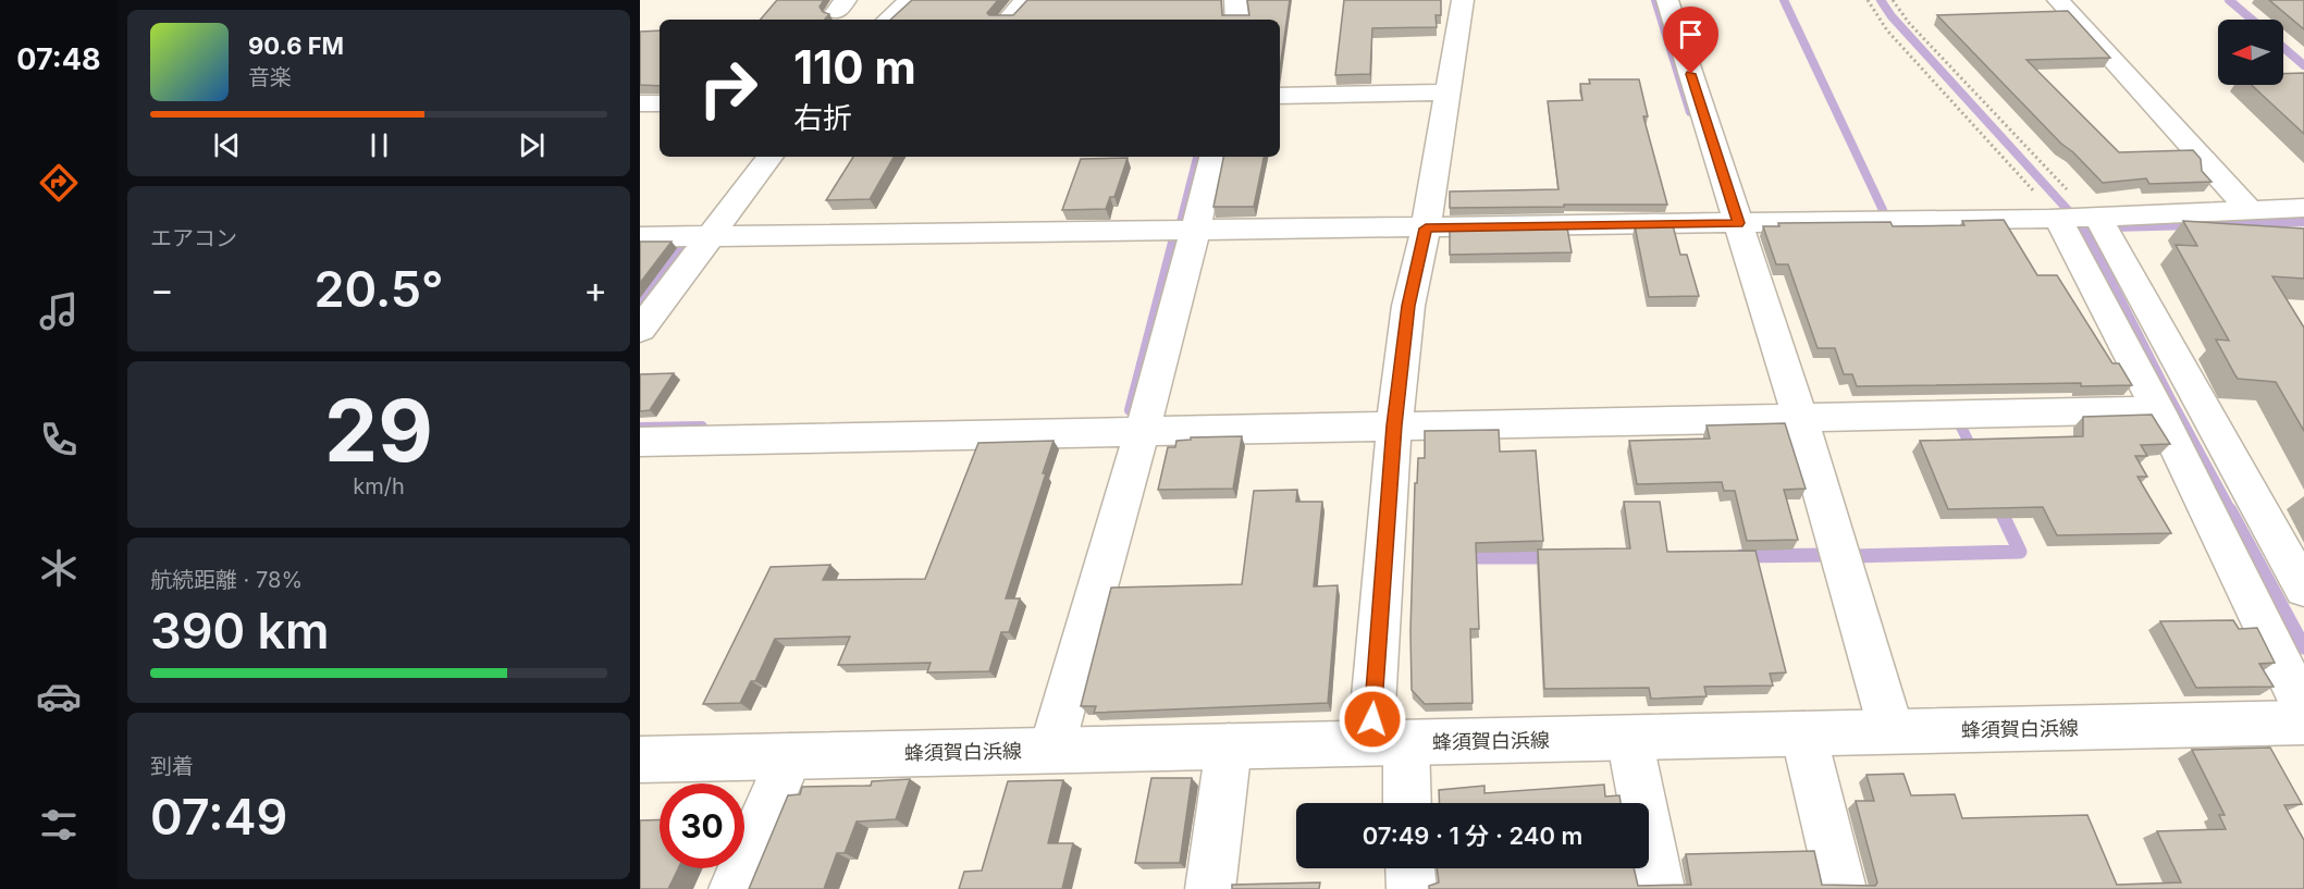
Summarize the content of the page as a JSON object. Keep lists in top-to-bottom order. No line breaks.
{"streets":{"street":["蜂須賀白浜線"]},"north":"left","page":{"tabs":"07:48","turn":["110 m","右折"],"song":["90.6 FM","音楽"],"tile":["エアコン",["29","km/h"],["航続距離 · 78%","390 km"],["到着","07:49"]],"heat":["−","20.5°","+"],"limit":"30","trip":"07:49 · 1 分 · 240 m"}}
